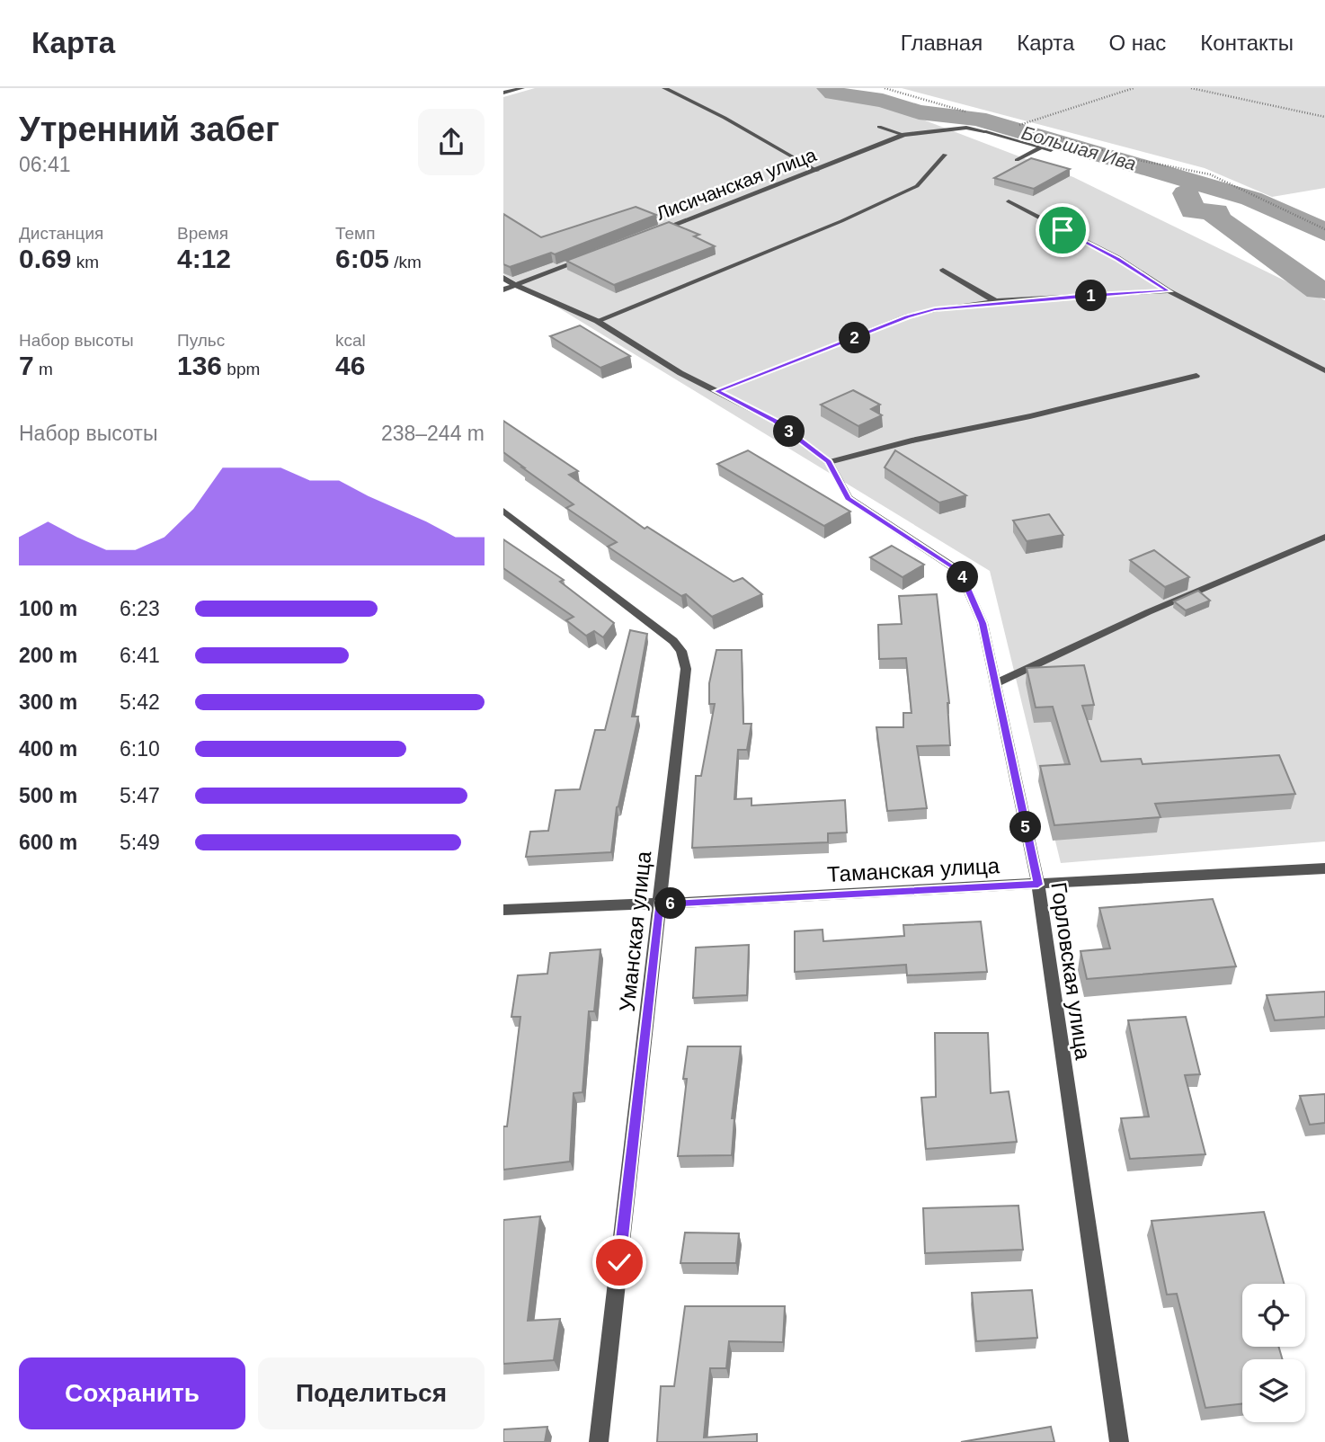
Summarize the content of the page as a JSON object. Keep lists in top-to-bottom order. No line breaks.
{"streets":{"street":["Лисичанская улица","Таманская улица","Уманская улица","Горловская улица"]},"crossings":[["Таманская улица","Уманская улица"],["Таманская улица","Горловская улица"]],"water":["Большая Ива"],"page":{"header":"Карта","nav":["Главная","Карта","О нас","Контакты"],"heading":["Утренний забег","06:41"],"stats":[["Дистанция","0.69 km"],["Время","4:12"],["Темп","6:05 /km"],["Набор высоты","7 m"],["Пульс","136 bpm"],["kcal","46"]],"pins":["1","2","3","4","5","6"],"chart":["Набор высоты","238–244 m"],"list":[{"name":"100 m","note":"6:23"},{"name":"200 m","note":"6:41"},{"name":"300 m","note":"5:42"},{"name":"400 m","note":"6:10"},{"name":"500 m","note":"5:47"},{"name":"600 m","note":"5:49"}],"buttons":["Сохранить","Поделиться"]}}
